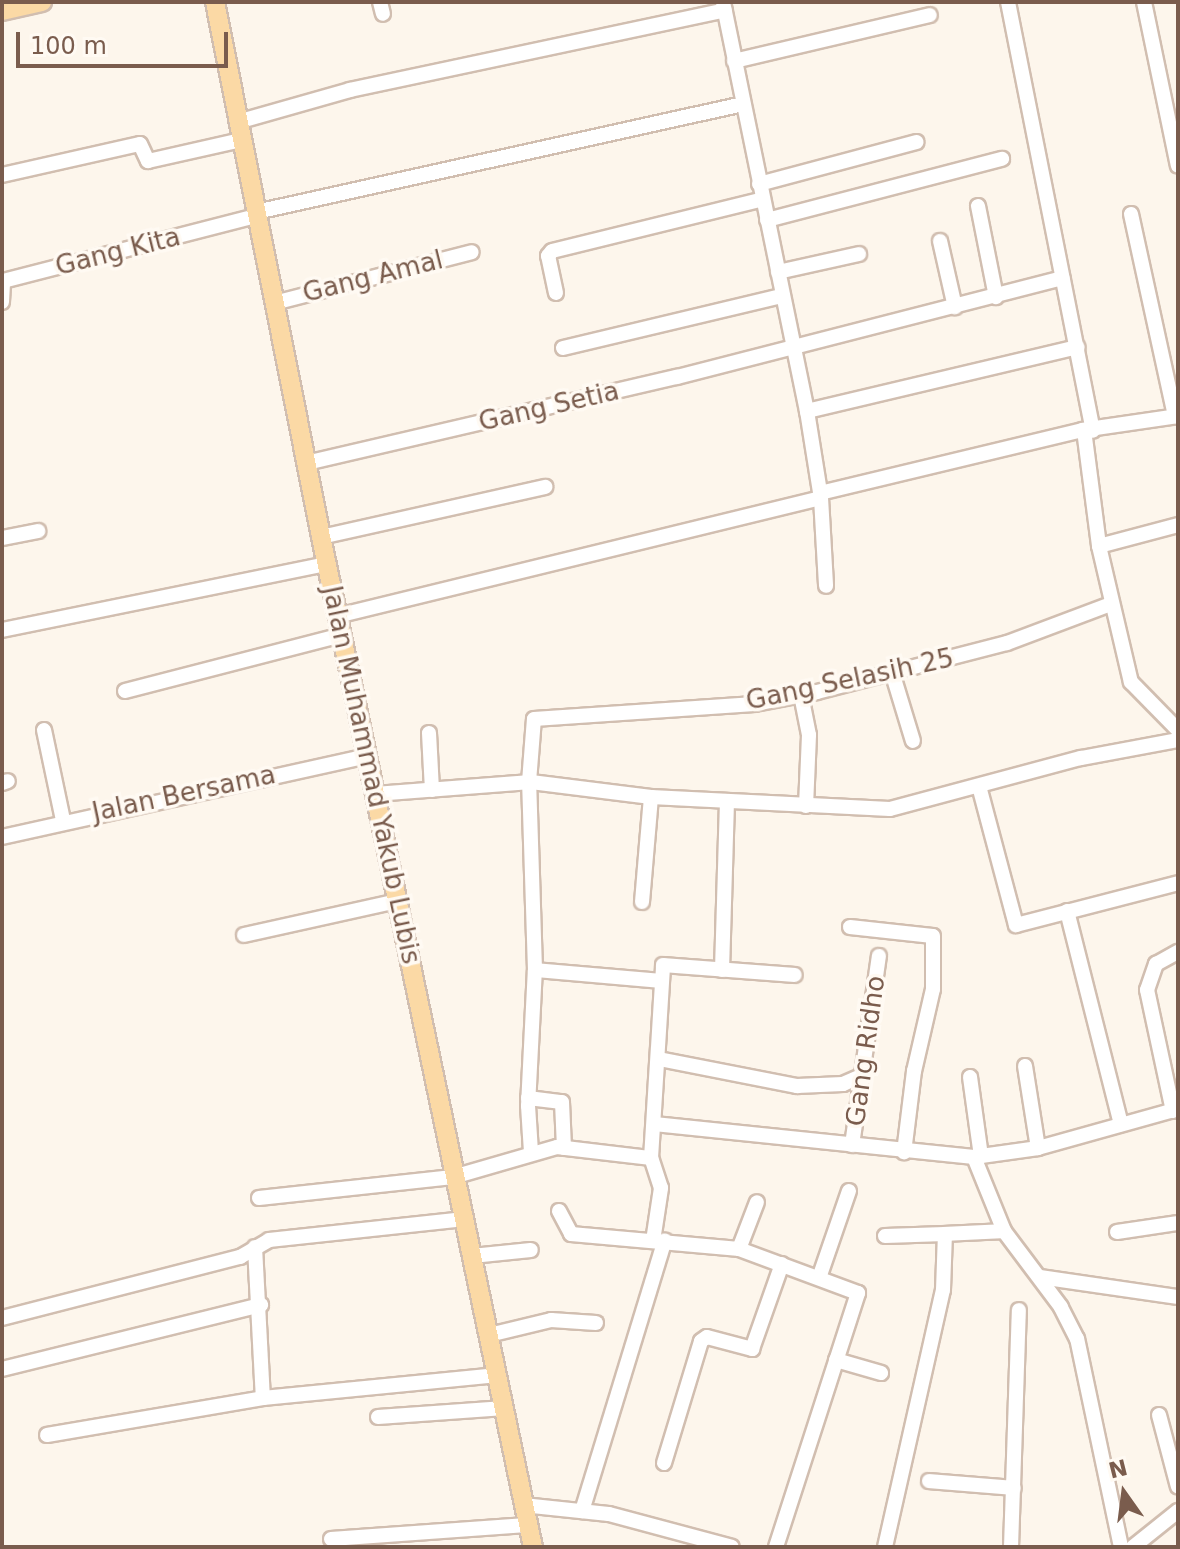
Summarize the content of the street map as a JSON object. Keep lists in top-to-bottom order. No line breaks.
{"streets":{"main road":["Jalan Muhammad Yakub Lubis"],"street":["Gang Kita","Gang Amal","Gang Setia","Gang Selasih 25","Jalan Bersama","Gang Ridho"]},"crossings":[["Gang Kita","Jalan Muhammad Yakub Lubis"],["Gang Amal","Jalan Muhammad Yakub Lubis"],["Gang Setia","Jalan Muhammad Yakub Lubis"],["Jalan Muhammad Yakub Lubis","Jalan Bersama"]],"scale_bar":"100 m","north":"top"}
